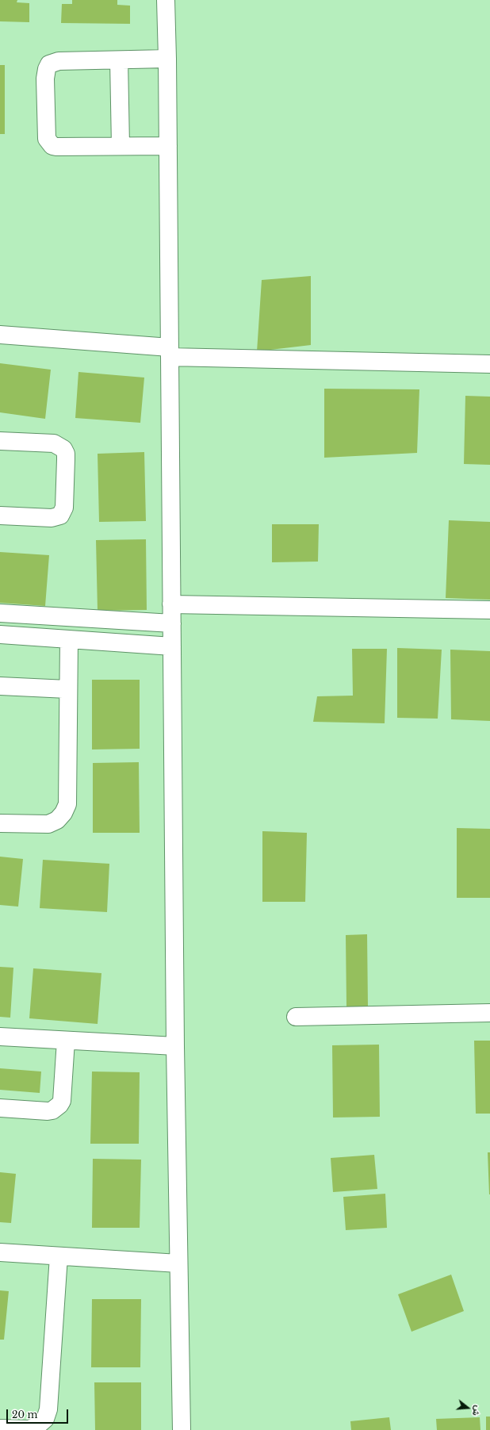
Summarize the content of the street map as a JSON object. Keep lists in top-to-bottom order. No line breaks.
{"scale_bar":"20 m","north":"right"}
